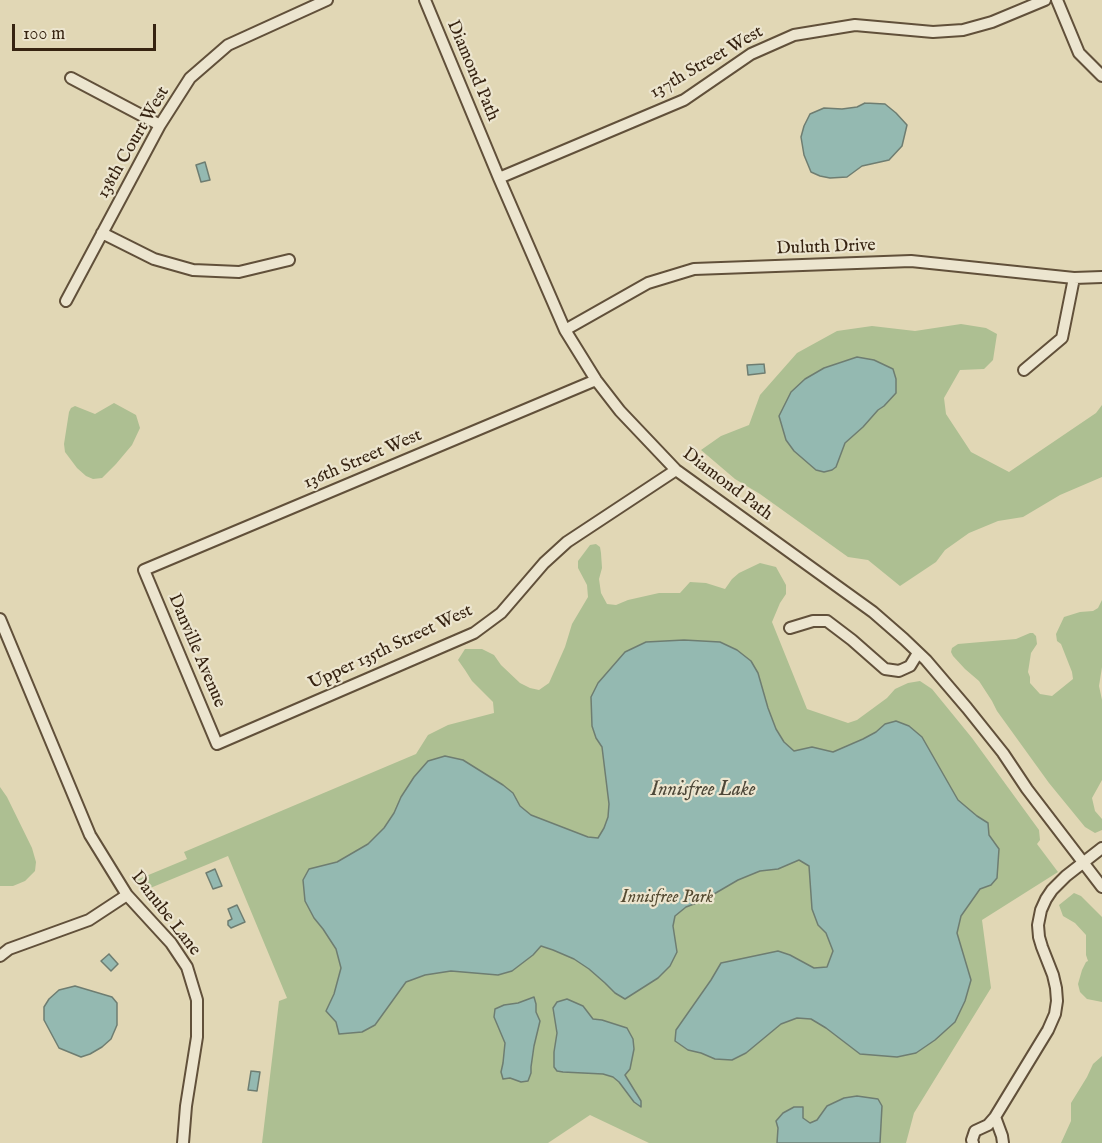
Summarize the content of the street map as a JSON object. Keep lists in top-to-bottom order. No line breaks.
{"streets":{"street":["137th Street West","Diamond Path","138th Court West","Duluth Drive","136th Street West","Upper 135th Street West","Danville Avenue","Danube Lane"]},"crossings":[["137th Street West","Diamond Path"],["Diamond Path","Duluth Drive"],["Diamond Path","136th Street West"],["Diamond Path","Upper 135th Street West"],["136th Street West","Danville Avenue"],["Upper 135th Street West","Danville Avenue"]],"water":["Innisfree Lake"],"parks":["Innisfree Park"],"scale_bar":"100 m"}
